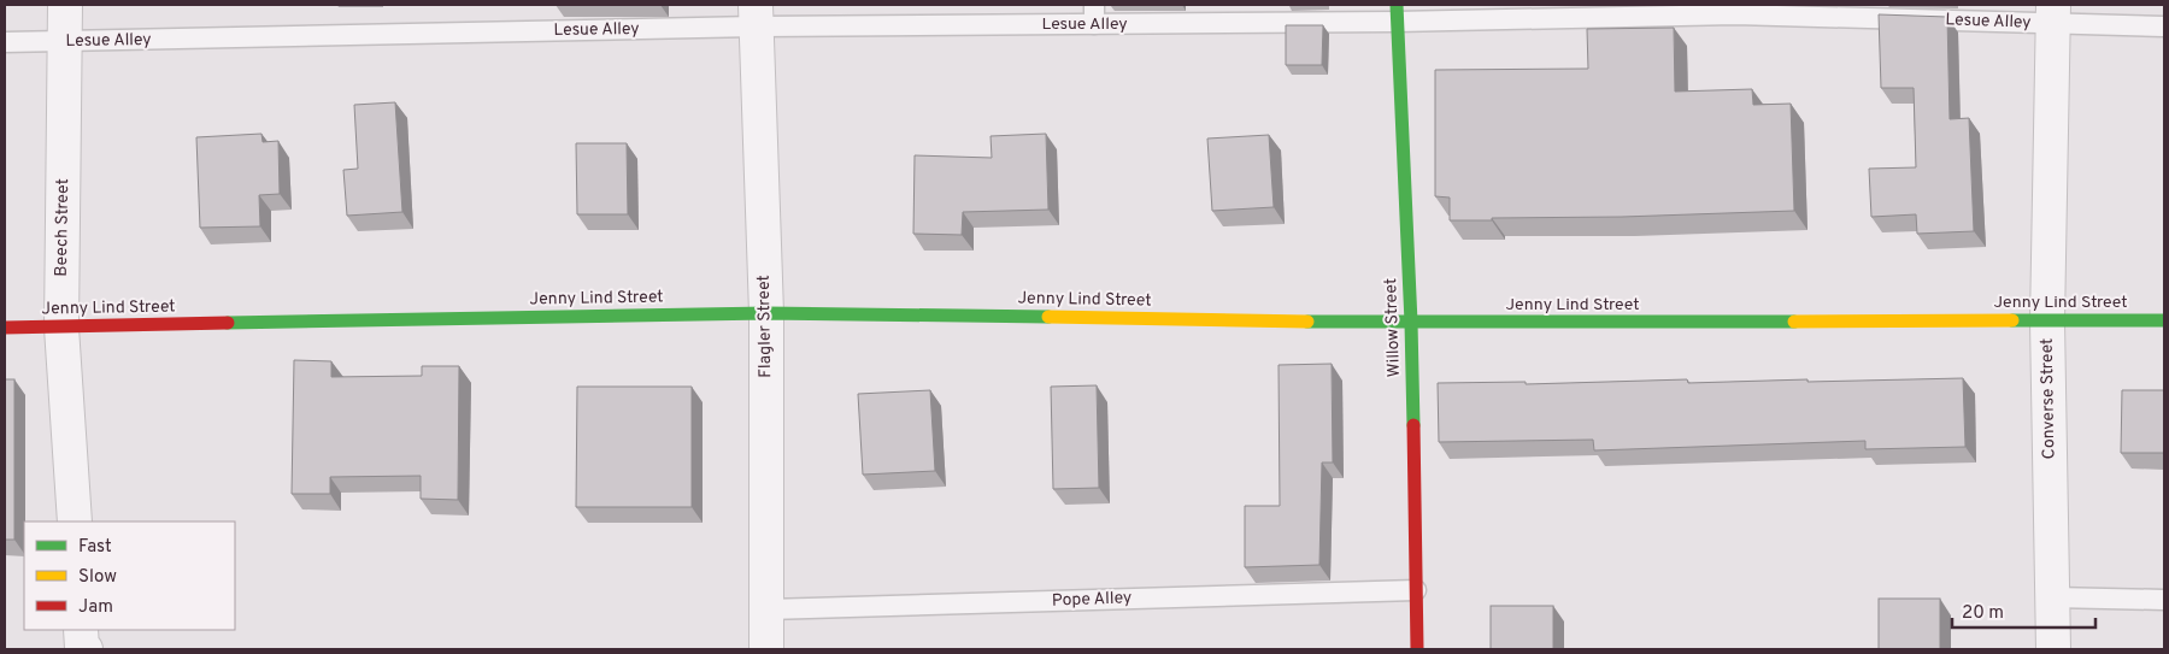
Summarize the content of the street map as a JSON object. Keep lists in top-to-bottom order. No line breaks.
{"streets":{"street":["Beech Street","Jenny Lind Street","Flagler Street","Willow Street","Converse Street"],"lane":["Lesue Alley","Pope Alley"]},"crossings":[["Lesue Alley","Beech Street"],["Lesue Alley","Flagler Street"],["Lesue Alley","Willow Street"],["Lesue Alley","Converse Street"],["Beech Street","Jenny Lind Street"],["Jenny Lind Street","Flagler Street"],["Jenny Lind Street","Willow Street"],["Jenny Lind Street","Converse Street"],["Flagler Street","Pope Alley"],["Willow Street","Pope Alley"]],"legend":["Fast","Slow","Jam"],"scale_bar":"20 m"}
